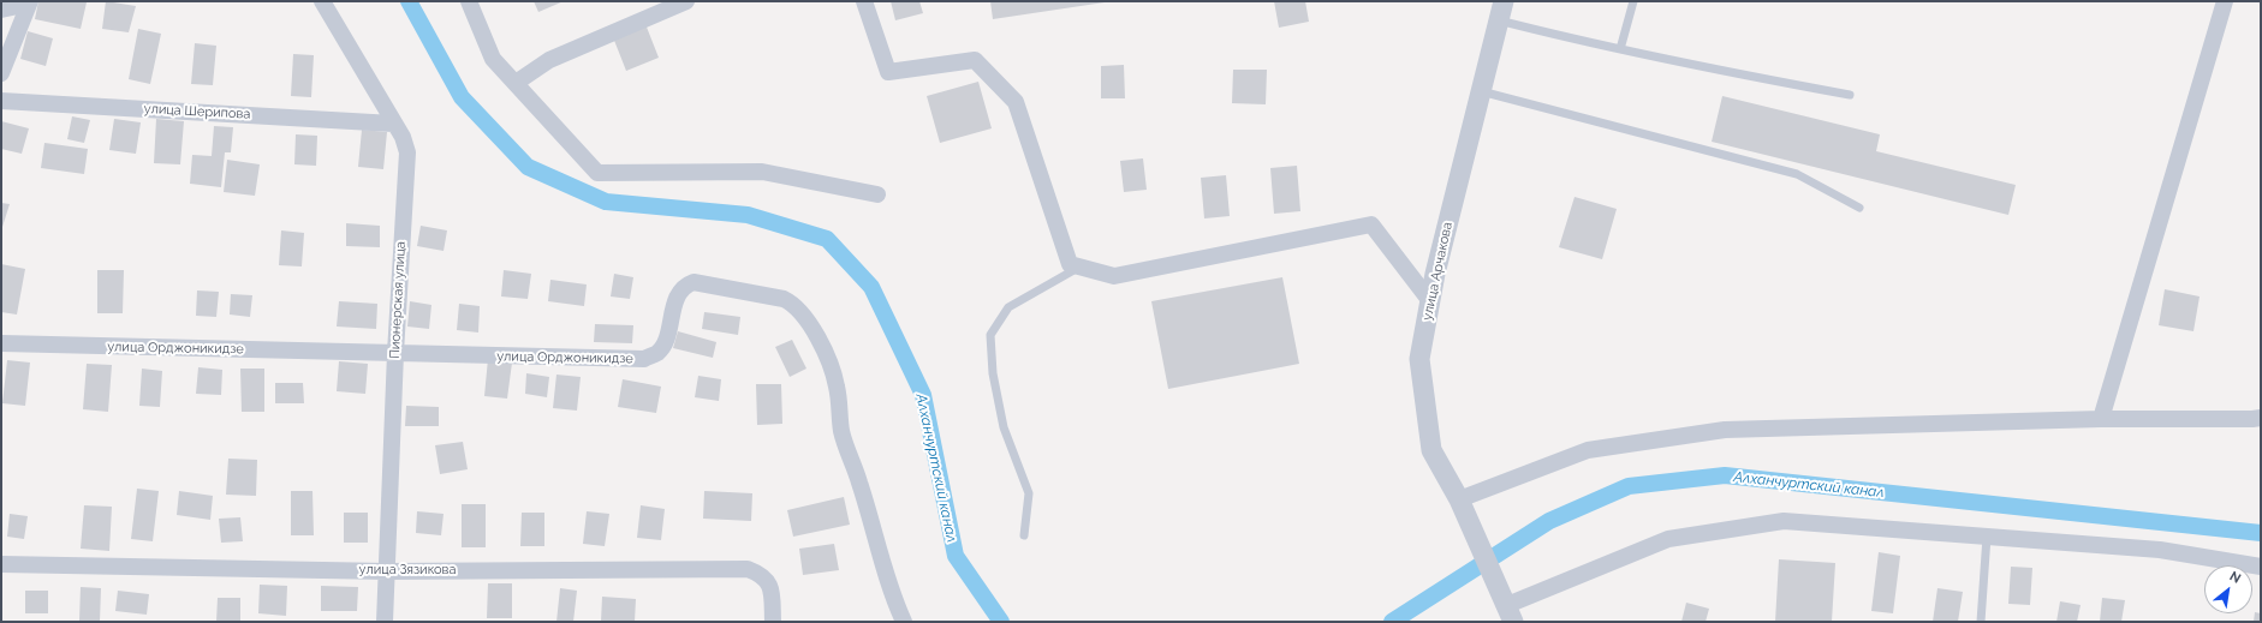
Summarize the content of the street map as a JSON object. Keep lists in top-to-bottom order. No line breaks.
{"streets":{"street":["улица Шерипова","улица Арчакова","Пионерская улица","улица Орджоникидзе","улица Зязикова"]},"crossings":[["улица Шерипова","Пионерская улица"],["Пионерская улица","улица Орджоникидзе"],["Пионерская улица","улица Зязикова"]],"water":["Алханчуртский канал"],"north":"top right"}
